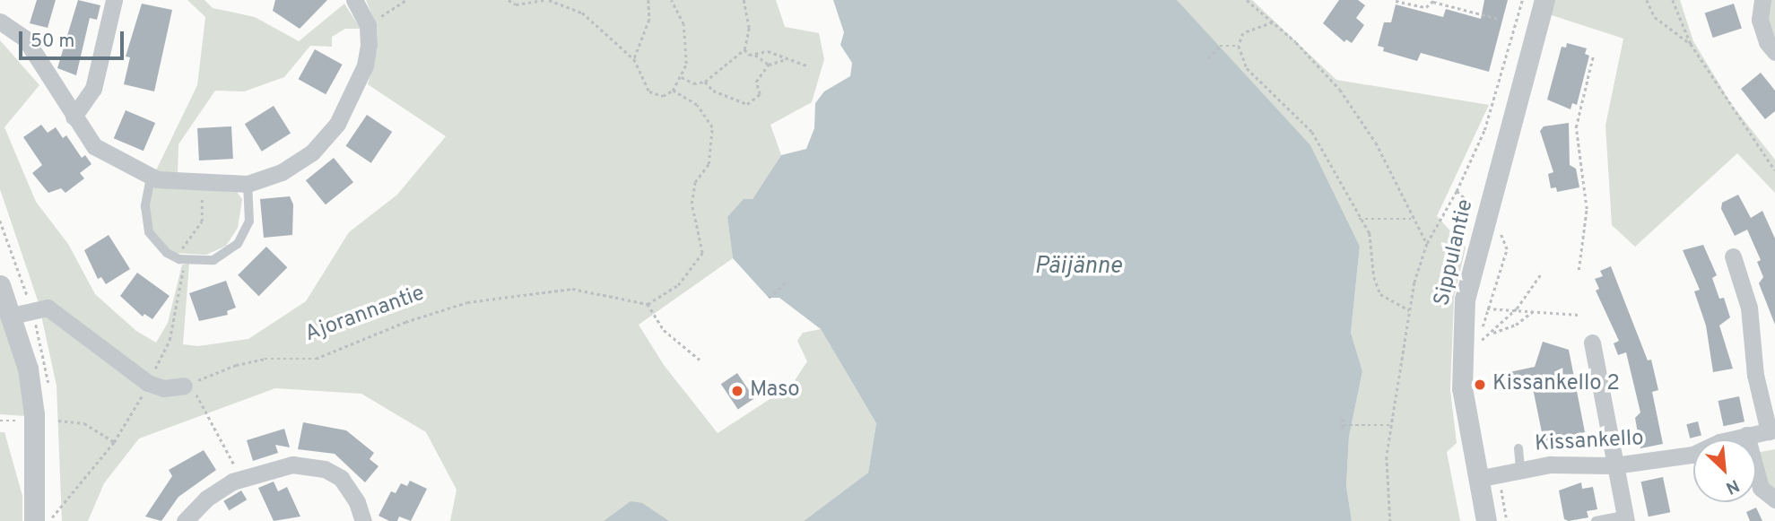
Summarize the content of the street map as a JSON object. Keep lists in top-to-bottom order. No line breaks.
{"streets":{"street":["Sippulantie","Kissankello"],"path":["Ajorannantie"]},"crossings":[["Sippulantie","Kissankello"]],"water":["Päijänne"],"places":["Kissankello 2","Maso"],"scale_bar":"50 m","north":"bottom right"}
